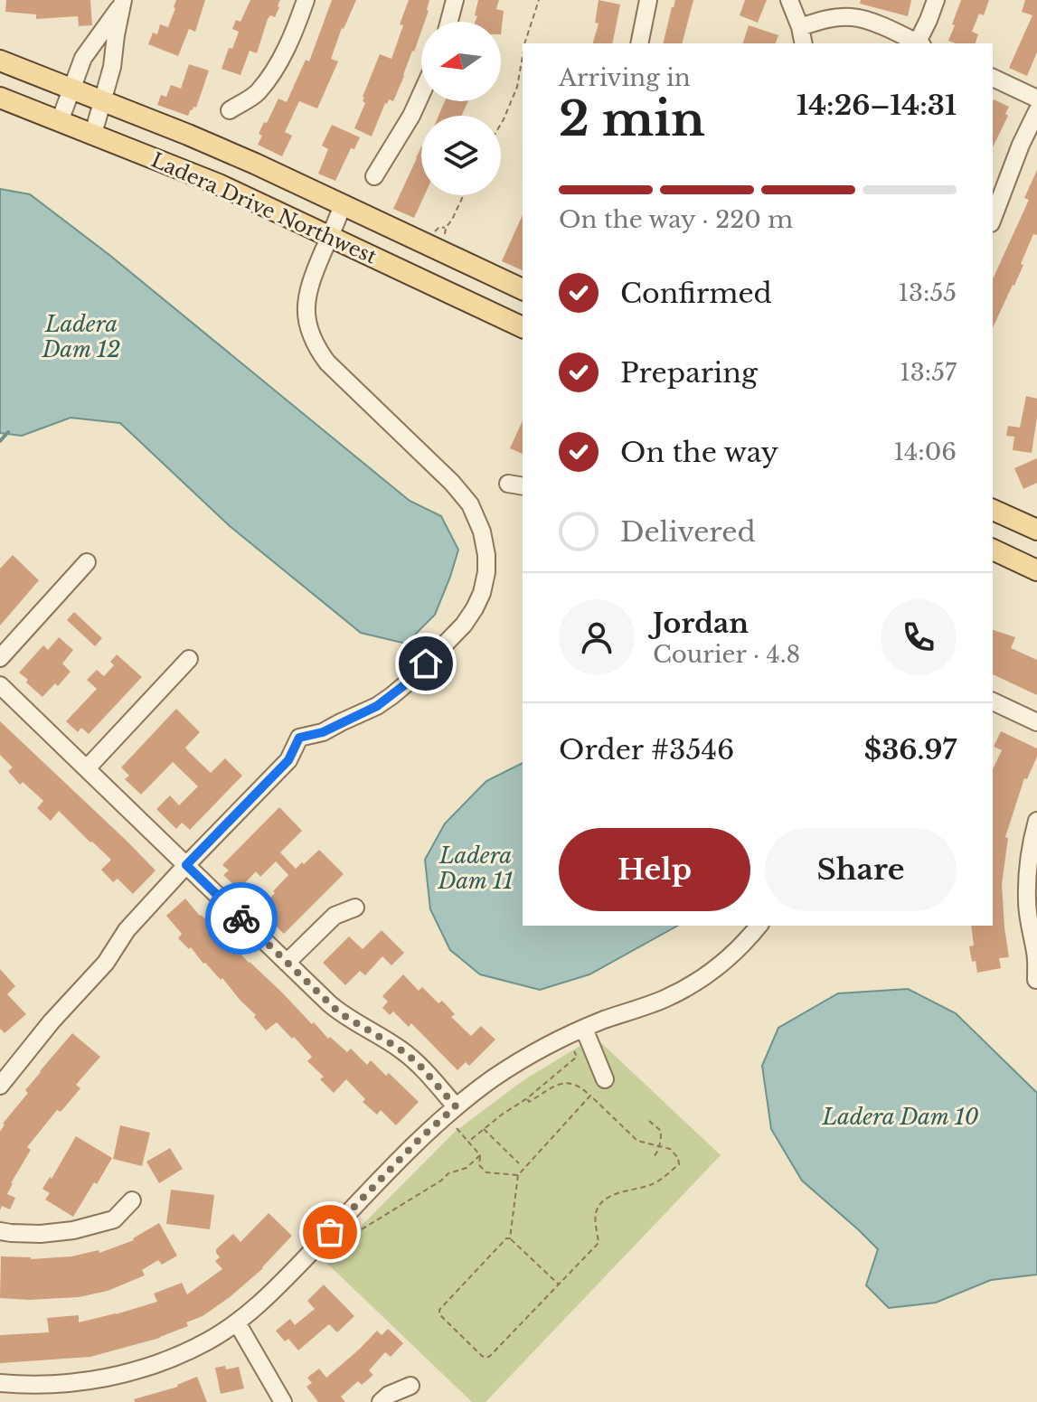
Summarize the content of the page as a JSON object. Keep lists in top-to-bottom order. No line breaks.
{"streets":{"main road":["Ladera Drive Northwest"]},"water":["Ladera Dam 12","Ladera Dam 11","Ladera Dam 10"],"north":"left","page":{"heading":["2 min","Arriving in","14:26–14:31"],"panel":["Jordan","Courier · 4.8","Order #3546","$36.97"],"bar":"On the way · 220 m","list":[["Confirmed","13:55"],["Preparing","13:57"],["On the way","14:06"],"Delivered"],"buttons":["Help","Share"]}}
